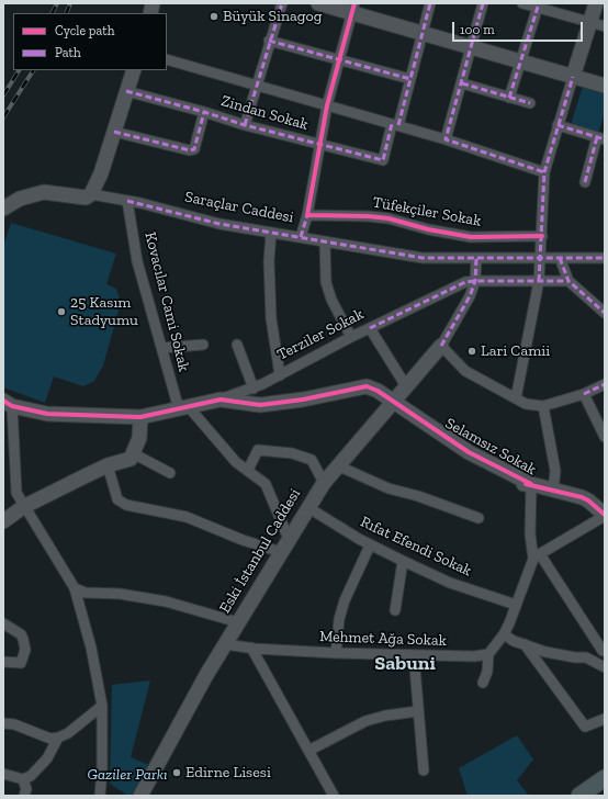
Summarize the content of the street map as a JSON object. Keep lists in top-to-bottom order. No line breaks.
{"streets":{"street":["Zindan Sokak","Saraçlar Caddesi","Tüfekçiler Sokak","Kovacılar Cami Sokak","Terziler Sokak","Selamsız Sokak","Rıfat Efendi Sokak","Eski İstanbul Caddesi","Mehmet Ağa Sokak"]},"crossings":[["Saraçlar Caddesi","Kovacılar Cami Sokak"],["Kovacılar Cami Sokak","Terziler Sokak"],["Terziler Sokak","Selamsız Sokak"],["Selamsız Sokak","Eski İstanbul Caddesi"],["Rıfat Efendi Sokak","Eski İstanbul Caddesi"],["Eski İstanbul Caddesi","Mehmet Ağa Sokak"]],"districts":["Sabuni"],"parks":["Gaziler Parkı"],"places":["Büyük Sinagog","25 Kasım Stadyumu","Lari Camii","Edirne Lisesi"],"legend":["Cycle path","Path"],"scale_bar":"100 m"}
